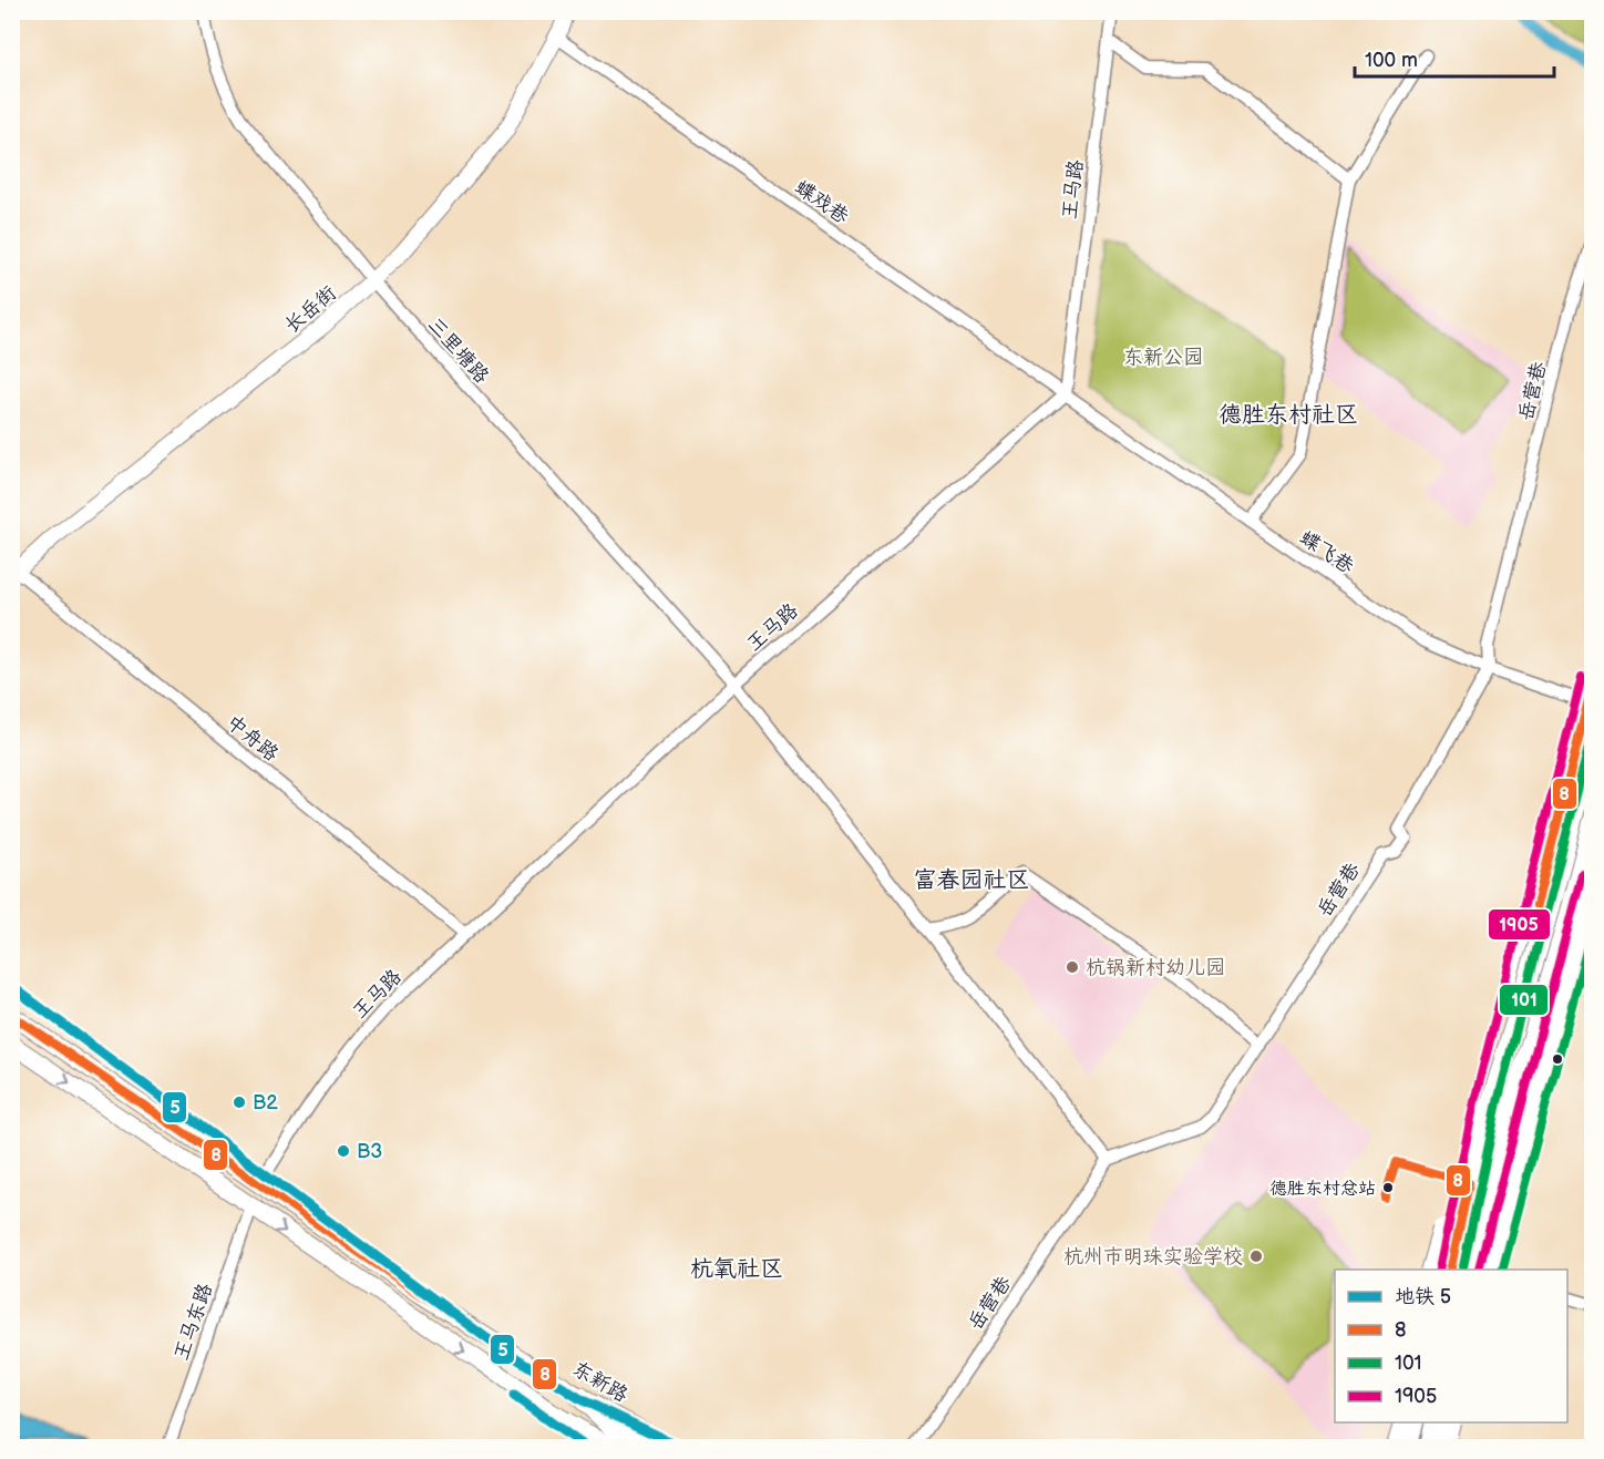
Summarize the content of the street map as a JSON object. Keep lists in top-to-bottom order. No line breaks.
{"streets":{"main road":["东新路"],"street":["王马路","蝶戏巷","长岳街","三里塘路","岳营巷","蝶飞巷","中舟路","王马东路"]},"crossings":[["王马路","蝶戏巷"],["王马路","三里塘路"],["王马路","蝶飞巷"],["王马路","中舟路"],["王马路","东新路"],["蝶戏巷","长岳街"],["蝶戏巷","蝶飞巷"],["长岳街","三里塘路"],["长岳街","中舟路"],["三里塘路","岳营巷"],["岳营巷","蝶飞巷"]],"districts":["德胜东村社区","富春园社区","杭氧社区"],"parks":["东新公园"],"places":["杭锅新村幼儿园","B2","B3","德胜东村总站","杭州市明珠实验学校"],"lines":["transit line 1905","transit line 8","transit line 101","metro line 5"],"legend":["地铁 5","8","101","1905"],"scale_bar":"100 m"}
